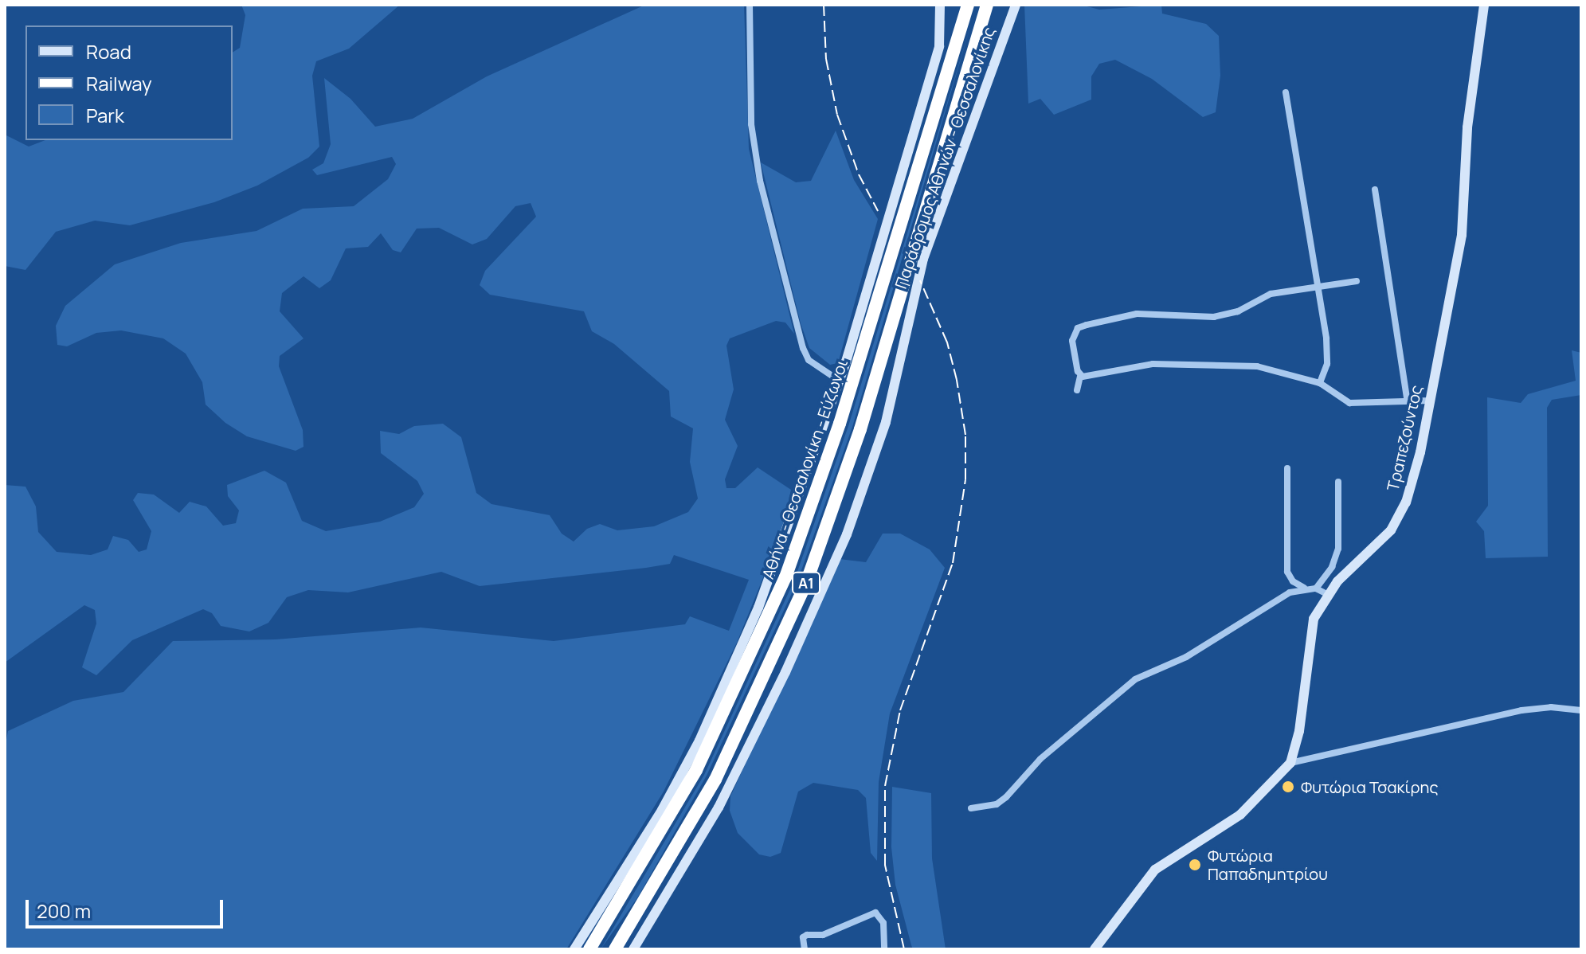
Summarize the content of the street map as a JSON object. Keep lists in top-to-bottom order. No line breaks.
{"streets":{"highway":["Αθήνα - Θεσσαλονίκη - Εύζωνοι","Α1"],"main road":["Παράδρομος Αθηνών - Θεσσαλονίκης","Τραπεζούντος"]},"places":["Φυτώρια Τσακίρης","Φυτώρια Παπαδημητρίου"],"legend":["Road","Railway","Park"],"scale_bar":"200 m"}
